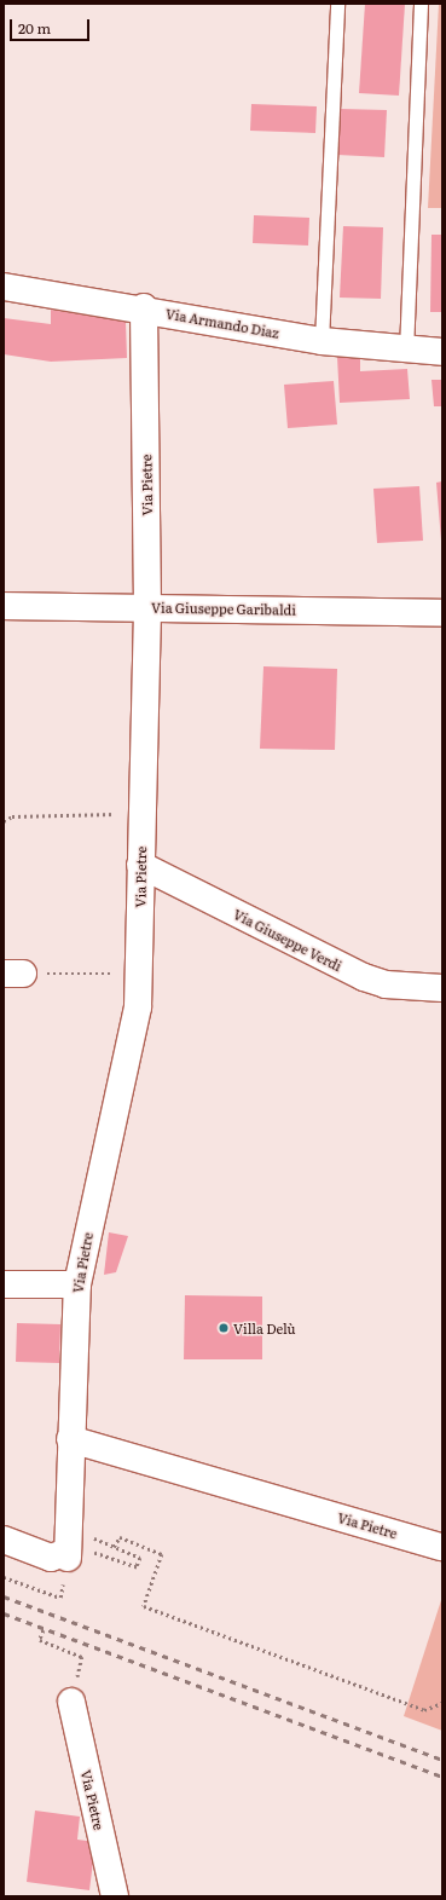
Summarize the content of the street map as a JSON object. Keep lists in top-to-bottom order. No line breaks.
{"streets":{"street":["Via Armando Diaz","Via Pietre","Via Giuseppe Garibaldi","Via Giuseppe Verdi"]},"crossings":[["Via Armando Diaz","Via Pietre"],["Via Pietre","Via Giuseppe Garibaldi"],["Via Pietre","Via Giuseppe Verdi"]],"places":["Villa Delù"],"scale_bar":"20 m"}
